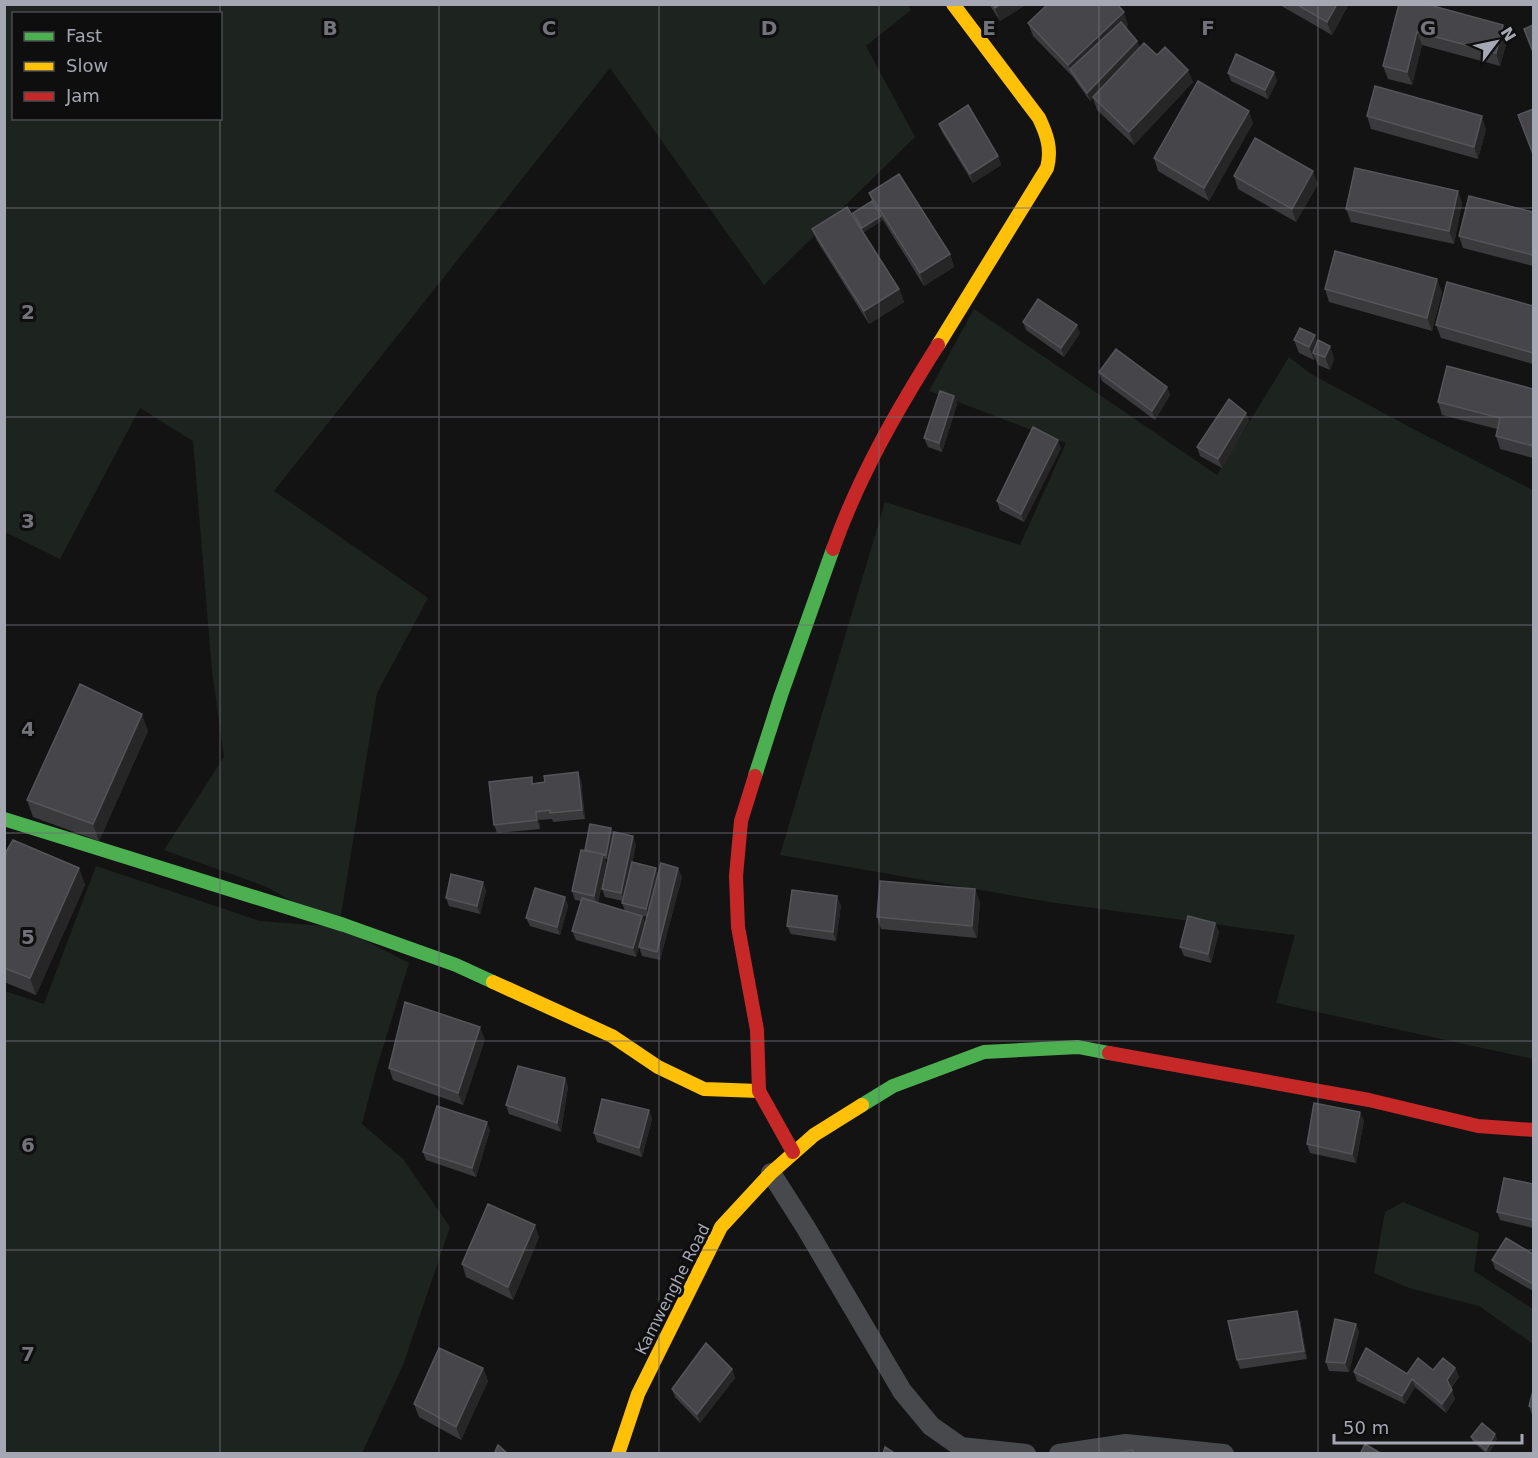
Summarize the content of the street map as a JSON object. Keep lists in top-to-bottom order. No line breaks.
{"streets":{"street":["Kamwenghe Road"]},"legend":["Fast","Slow","Jam"],"scale_bar":"50 m","north":"top right","grid":{"columns":["B","C","D","E","F","G"],"rows":["2","3","4","5","6","7"]}}
